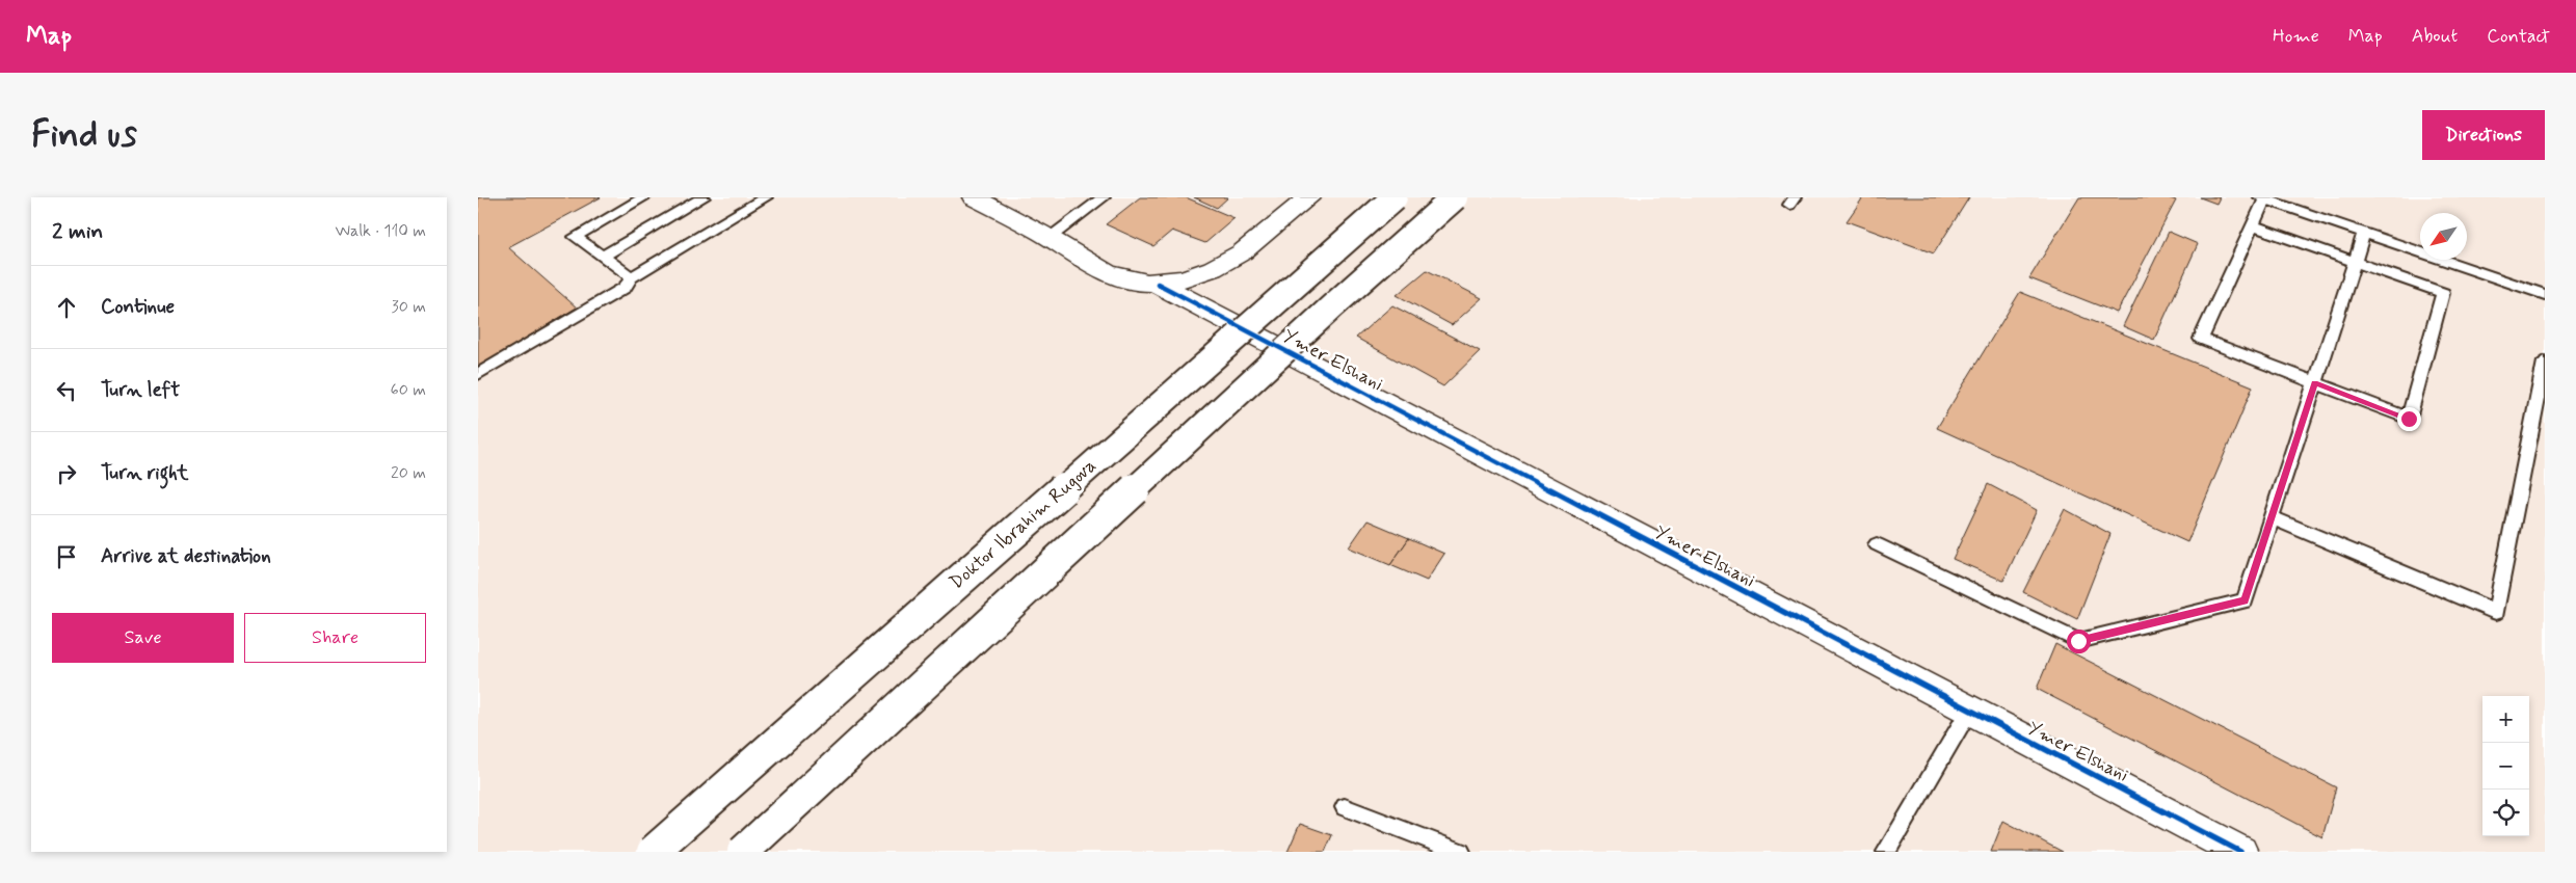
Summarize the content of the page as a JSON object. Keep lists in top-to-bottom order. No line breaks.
{"streets":{"main road":["Ymer Elshani","Doktor Ibrahim Rugova"]},"north":"bottom left","page":{"header":"Map","nav":["Home","Map","About","Contact"],"buttons":["Directions",["Save","Share"]],"title":"Find us","heading":["2 min","Walk · 110 m"],"list":[["Continue","30 m"],["Turn left","60 m"],["Turn right","20 m"],"Arrive at destination"],"map_buttons":["+","−"]}}
